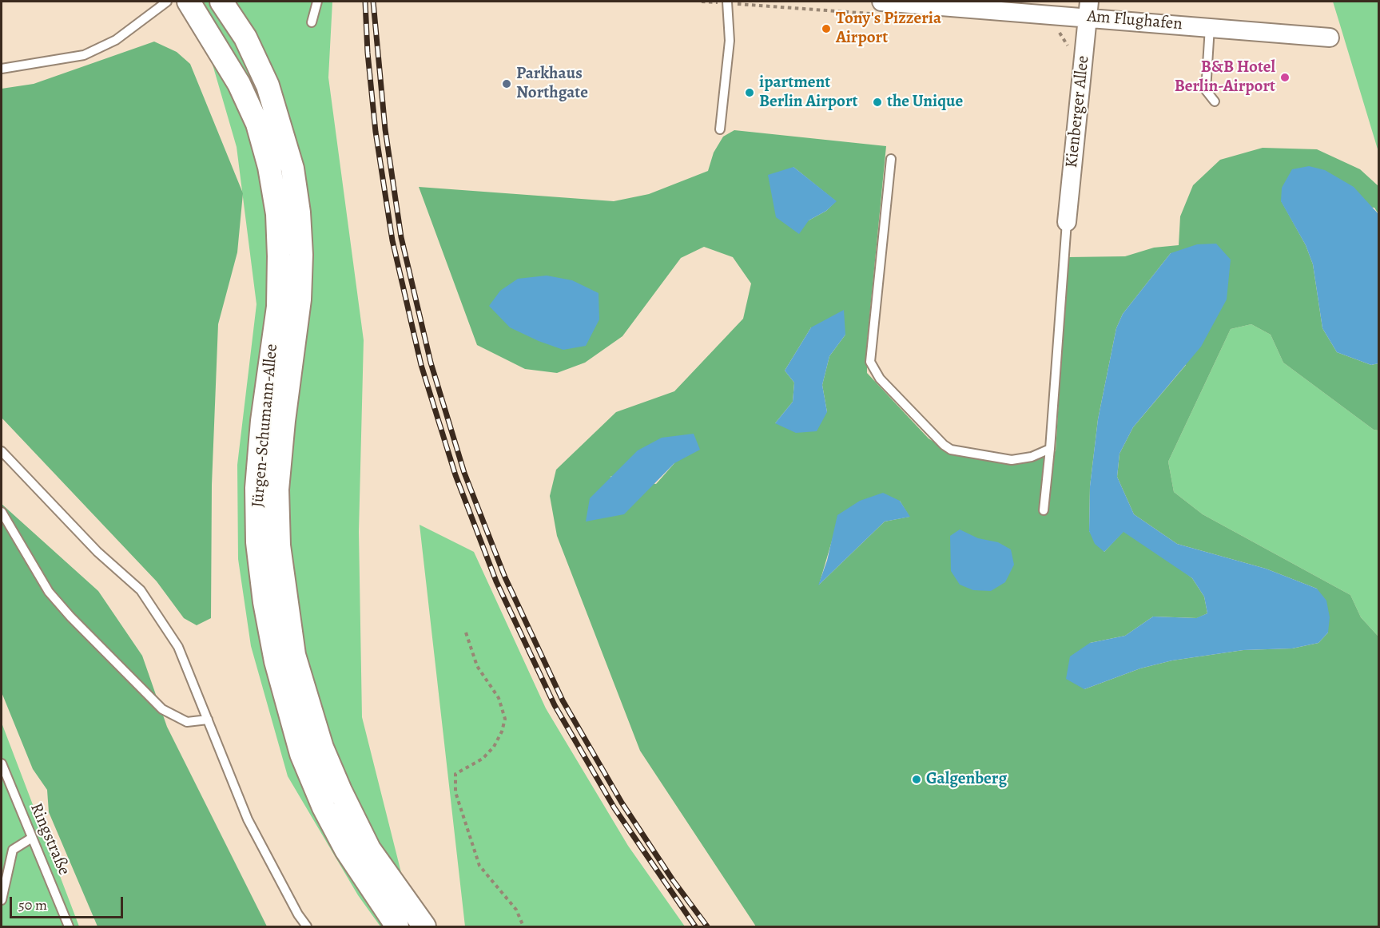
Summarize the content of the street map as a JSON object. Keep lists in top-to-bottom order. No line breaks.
{"streets":{"street":["Am Flughafen","Kienberger Allee","Jürgen-Schumann-Allee"],"lane":["Ringstraße"]},"crossings":[["Am Flughafen","Kienberger Allee"]],"places":["Tony's Pizzeria Airport","B&B Hotel Berlin-Airport","Parkhaus Northgate","ipartment Berlin Airport","the Unique","Galgenberg"],"scale_bar":"50 m"}
